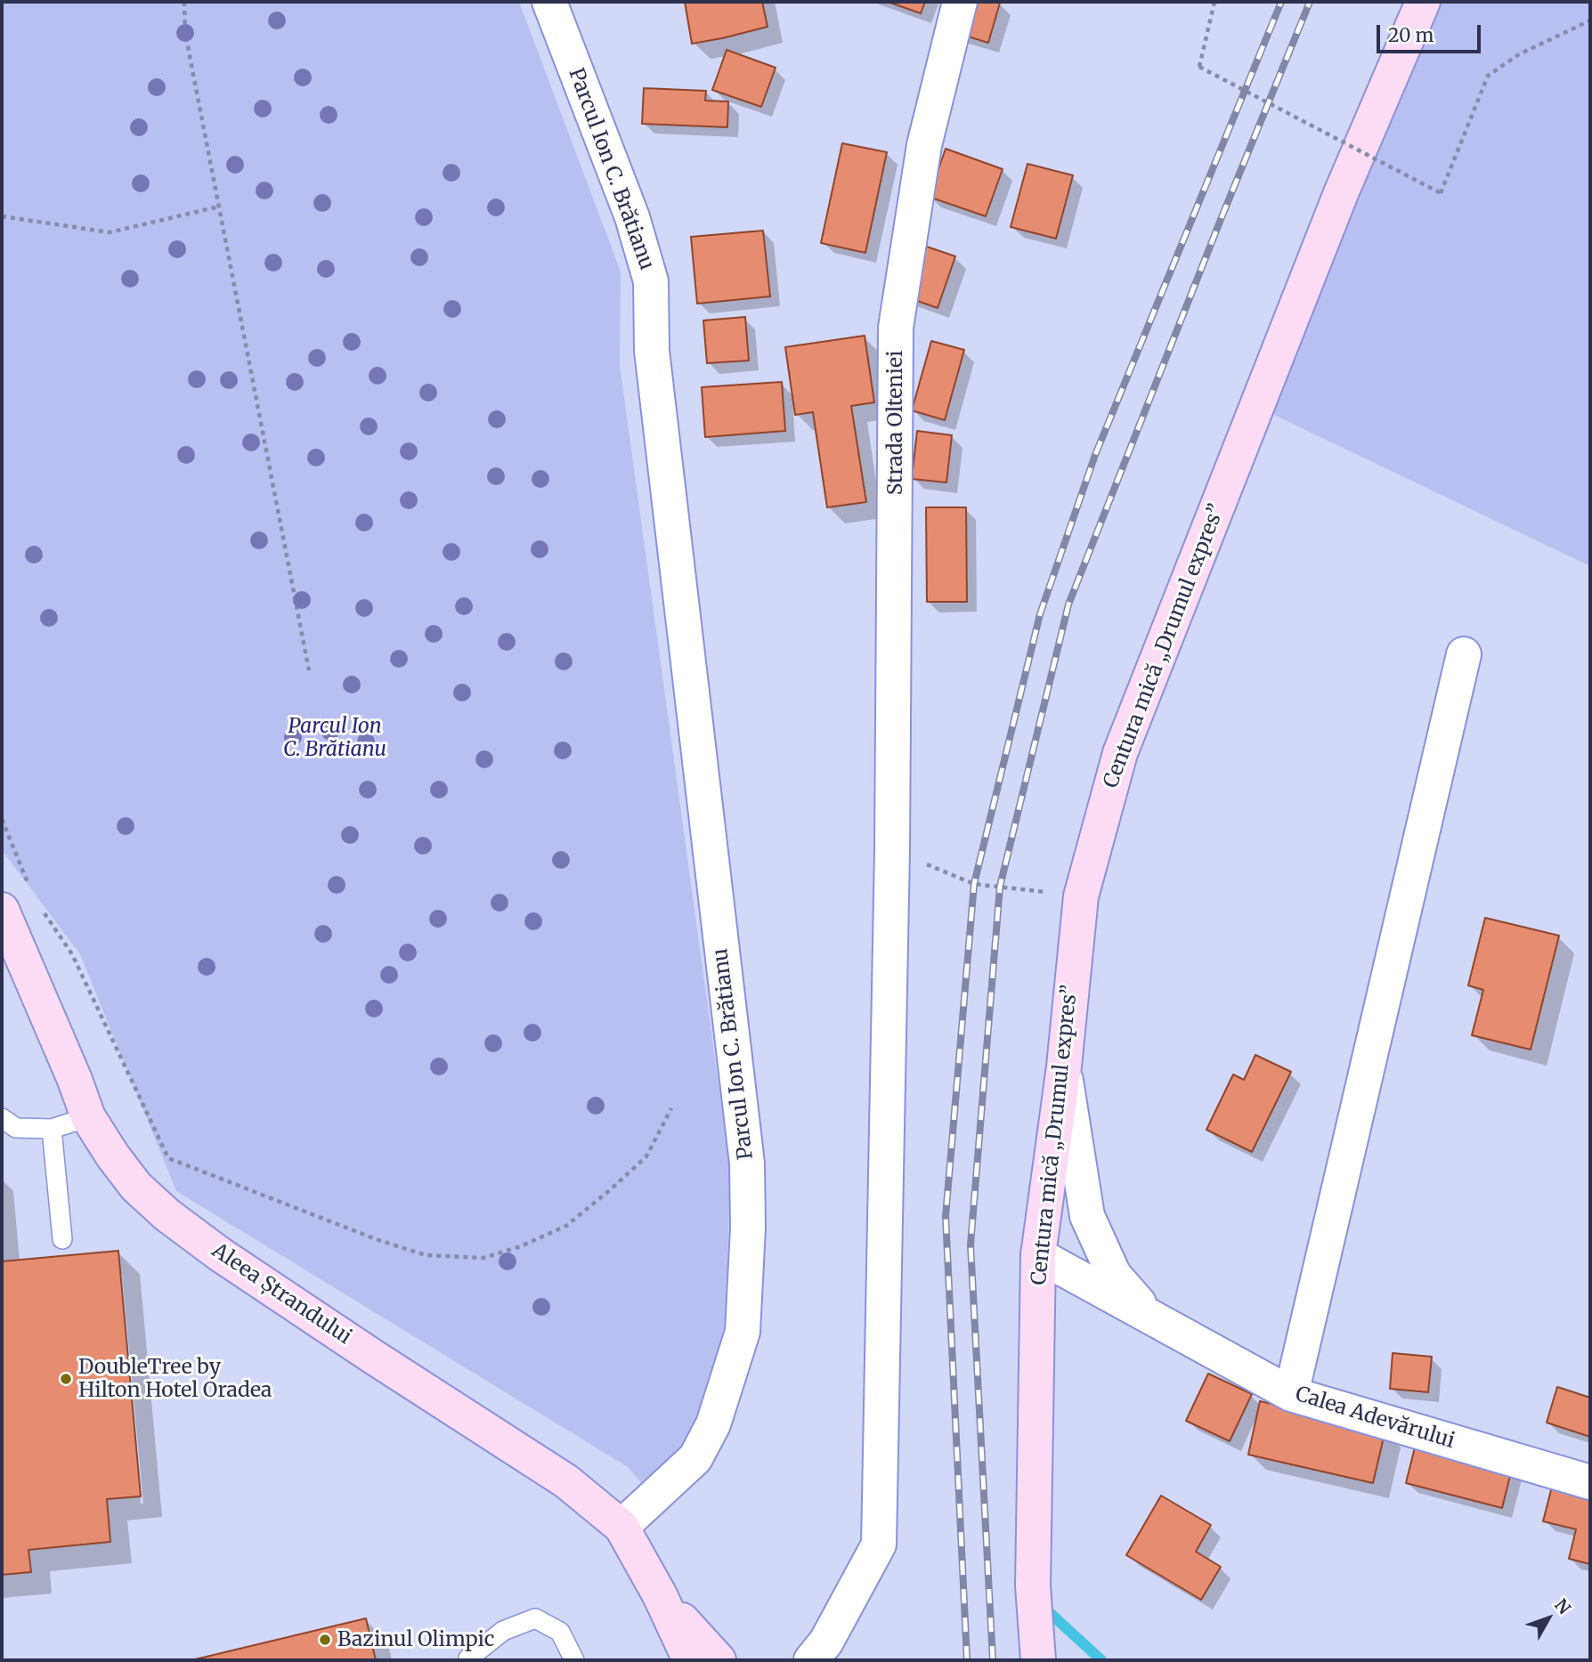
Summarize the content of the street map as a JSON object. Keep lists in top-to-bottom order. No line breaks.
{"streets":{"main road":["Centura mică „Drumul expres”","Aleea Ștrandului"],"street":["Parcul Ion C. Brătianu","Strada Olteniei","Calea Adevărului"]},"crossings":[["Parcul Ion C. Brătianu","Aleea Ștrandului"],["Centura mică „Drumul expres”","Calea Adevărului"]],"parks":["Parcul Ion C. Brătianu"],"places":["DoubleTree by Hilton Hotel Oradea","Bazinul Olimpic"],"scale_bar":"20 m","north":"top right"}
